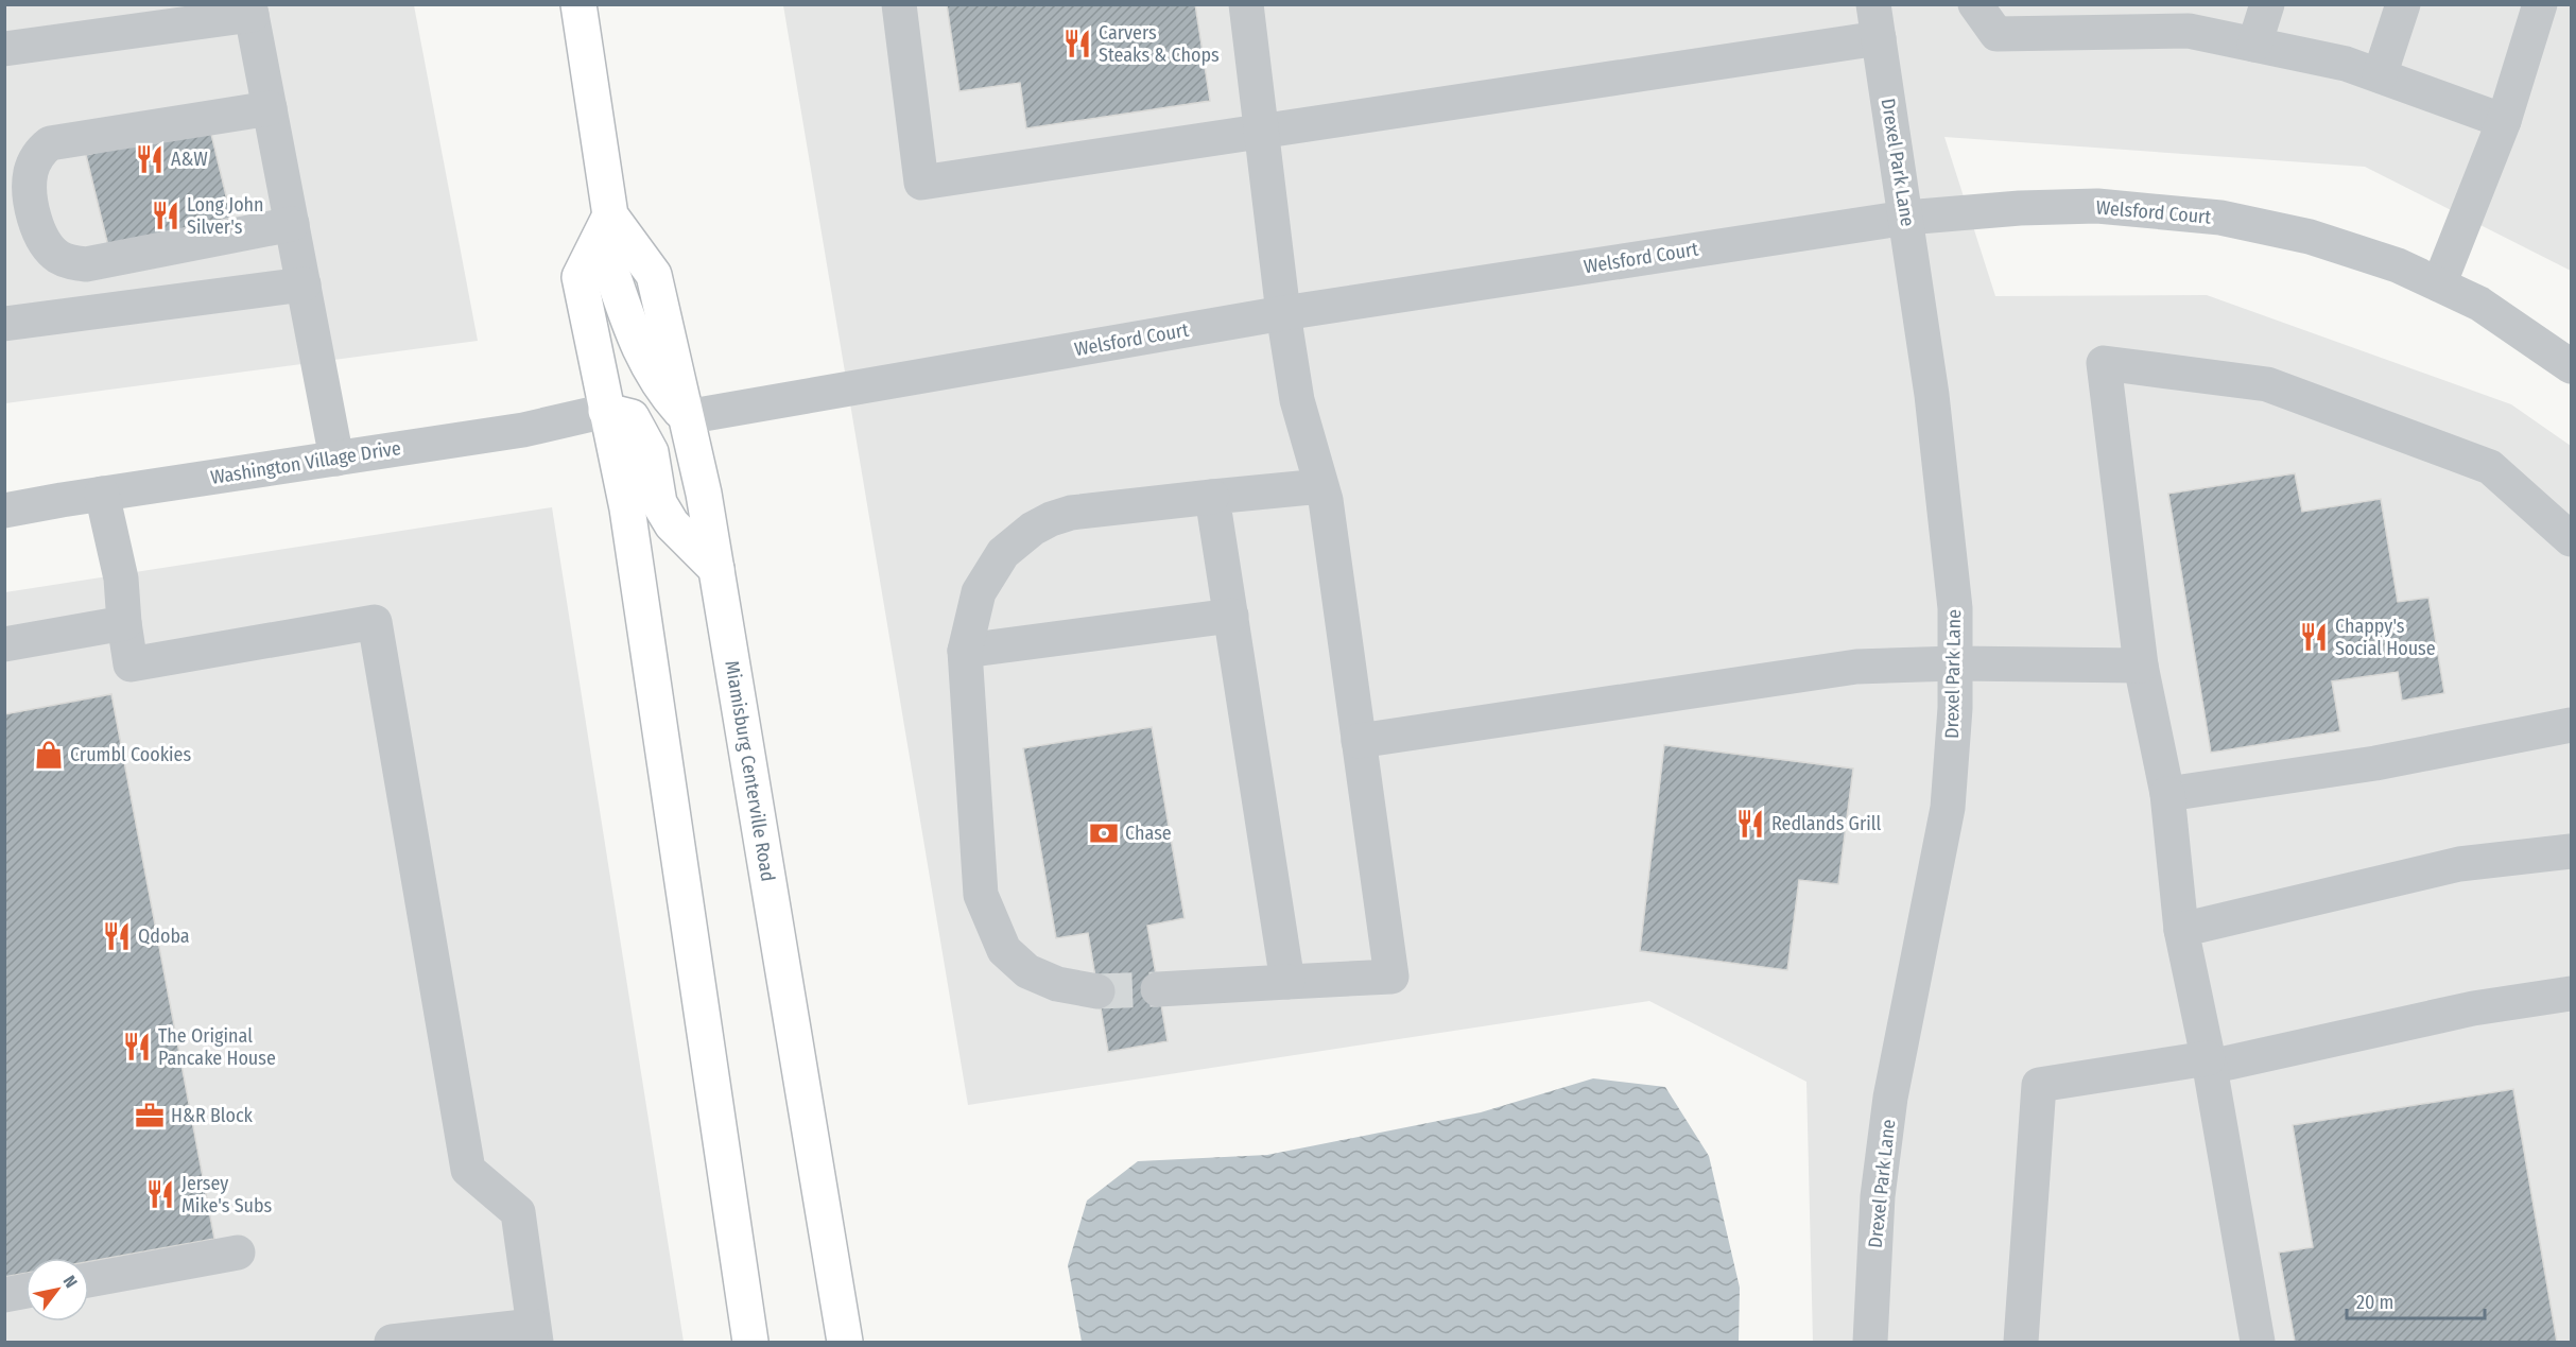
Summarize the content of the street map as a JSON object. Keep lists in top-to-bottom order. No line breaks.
{"streets":{"main road":["Miamisburg Centerville Road"],"street":["Drexel Park Lane","Welsford Court","Washington Village Drive"]},"crossings":[["Drexel Park Lane","Welsford Court"],["Welsford Court","Miamisburg Centerville Road"]],"places":{"restaurant":["Carvers Steaks & Chops","A&W","Long John Silver's","Chappy's Social House","Redlands Grill","Qdoba","The Original Pancake House","Jersey Mike's Subs"],"shop":["Crumbl Cookies"],"bank":["Chase"],"office":["H&R Block"]},"scale_bar":"20 m","north":"top right"}
